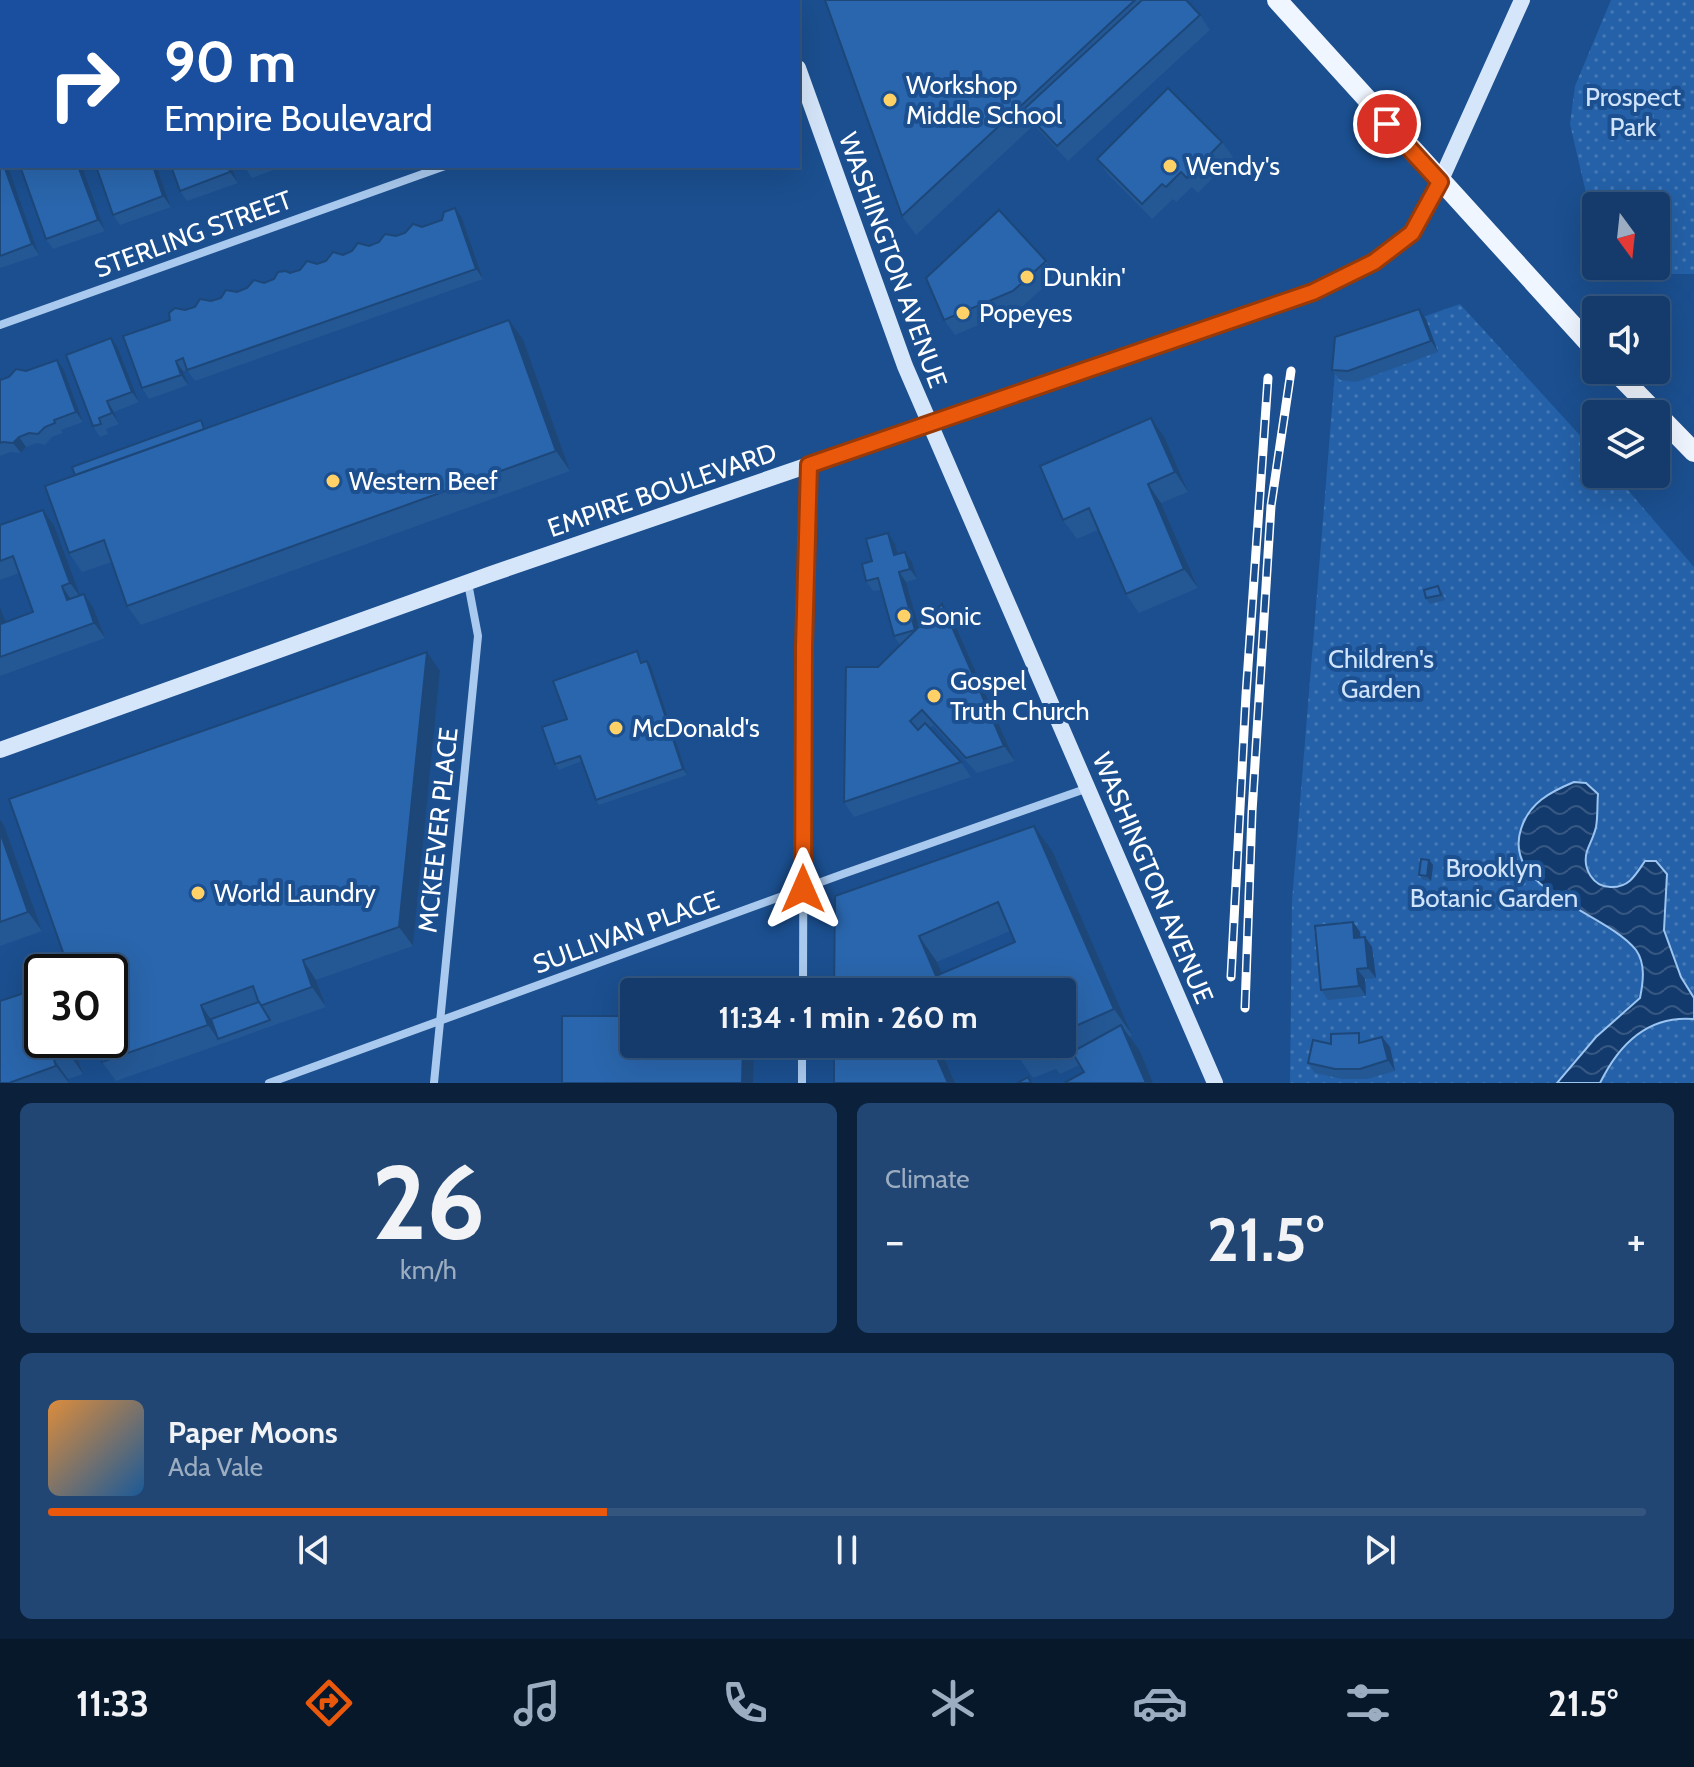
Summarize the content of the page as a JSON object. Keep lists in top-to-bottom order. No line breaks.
{"streets":{"main road":["WASHINGTON AVENUE","EMPIRE BOULEVARD"],"street":["STERLING STREET","MCKEEVER PLACE","SULLIVAN PLACE"]},"crossings":[["WASHINGTON AVENUE","EMPIRE BOULEVARD"],["WASHINGTON AVENUE","SULLIVAN PLACE"],["EMPIRE BOULEVARD","MCKEEVER PLACE"],["MCKEEVER PLACE","SULLIVAN PLACE"]],"parks":["Prospect Park","Children's Garden","Brooklyn Botanic Garden"],"places":["Workshop Middle School","Wendy's","Dunkin'","Popeyes","Western Beef","Sonic","Gospel Truth Church","McDonald's","World Laundry"],"north":"bottom","page":{"turn":["90 m","Empire Boulevard"],"limit":"30","trip":"11:34 · 1 min · 260 m","tile":[["26","km/h"],"Climate"],"heat":["−","21.5°","+"],"song":["Paper Moons","Ada Vale"],"tabs":["11:33","21.5°"]}}
